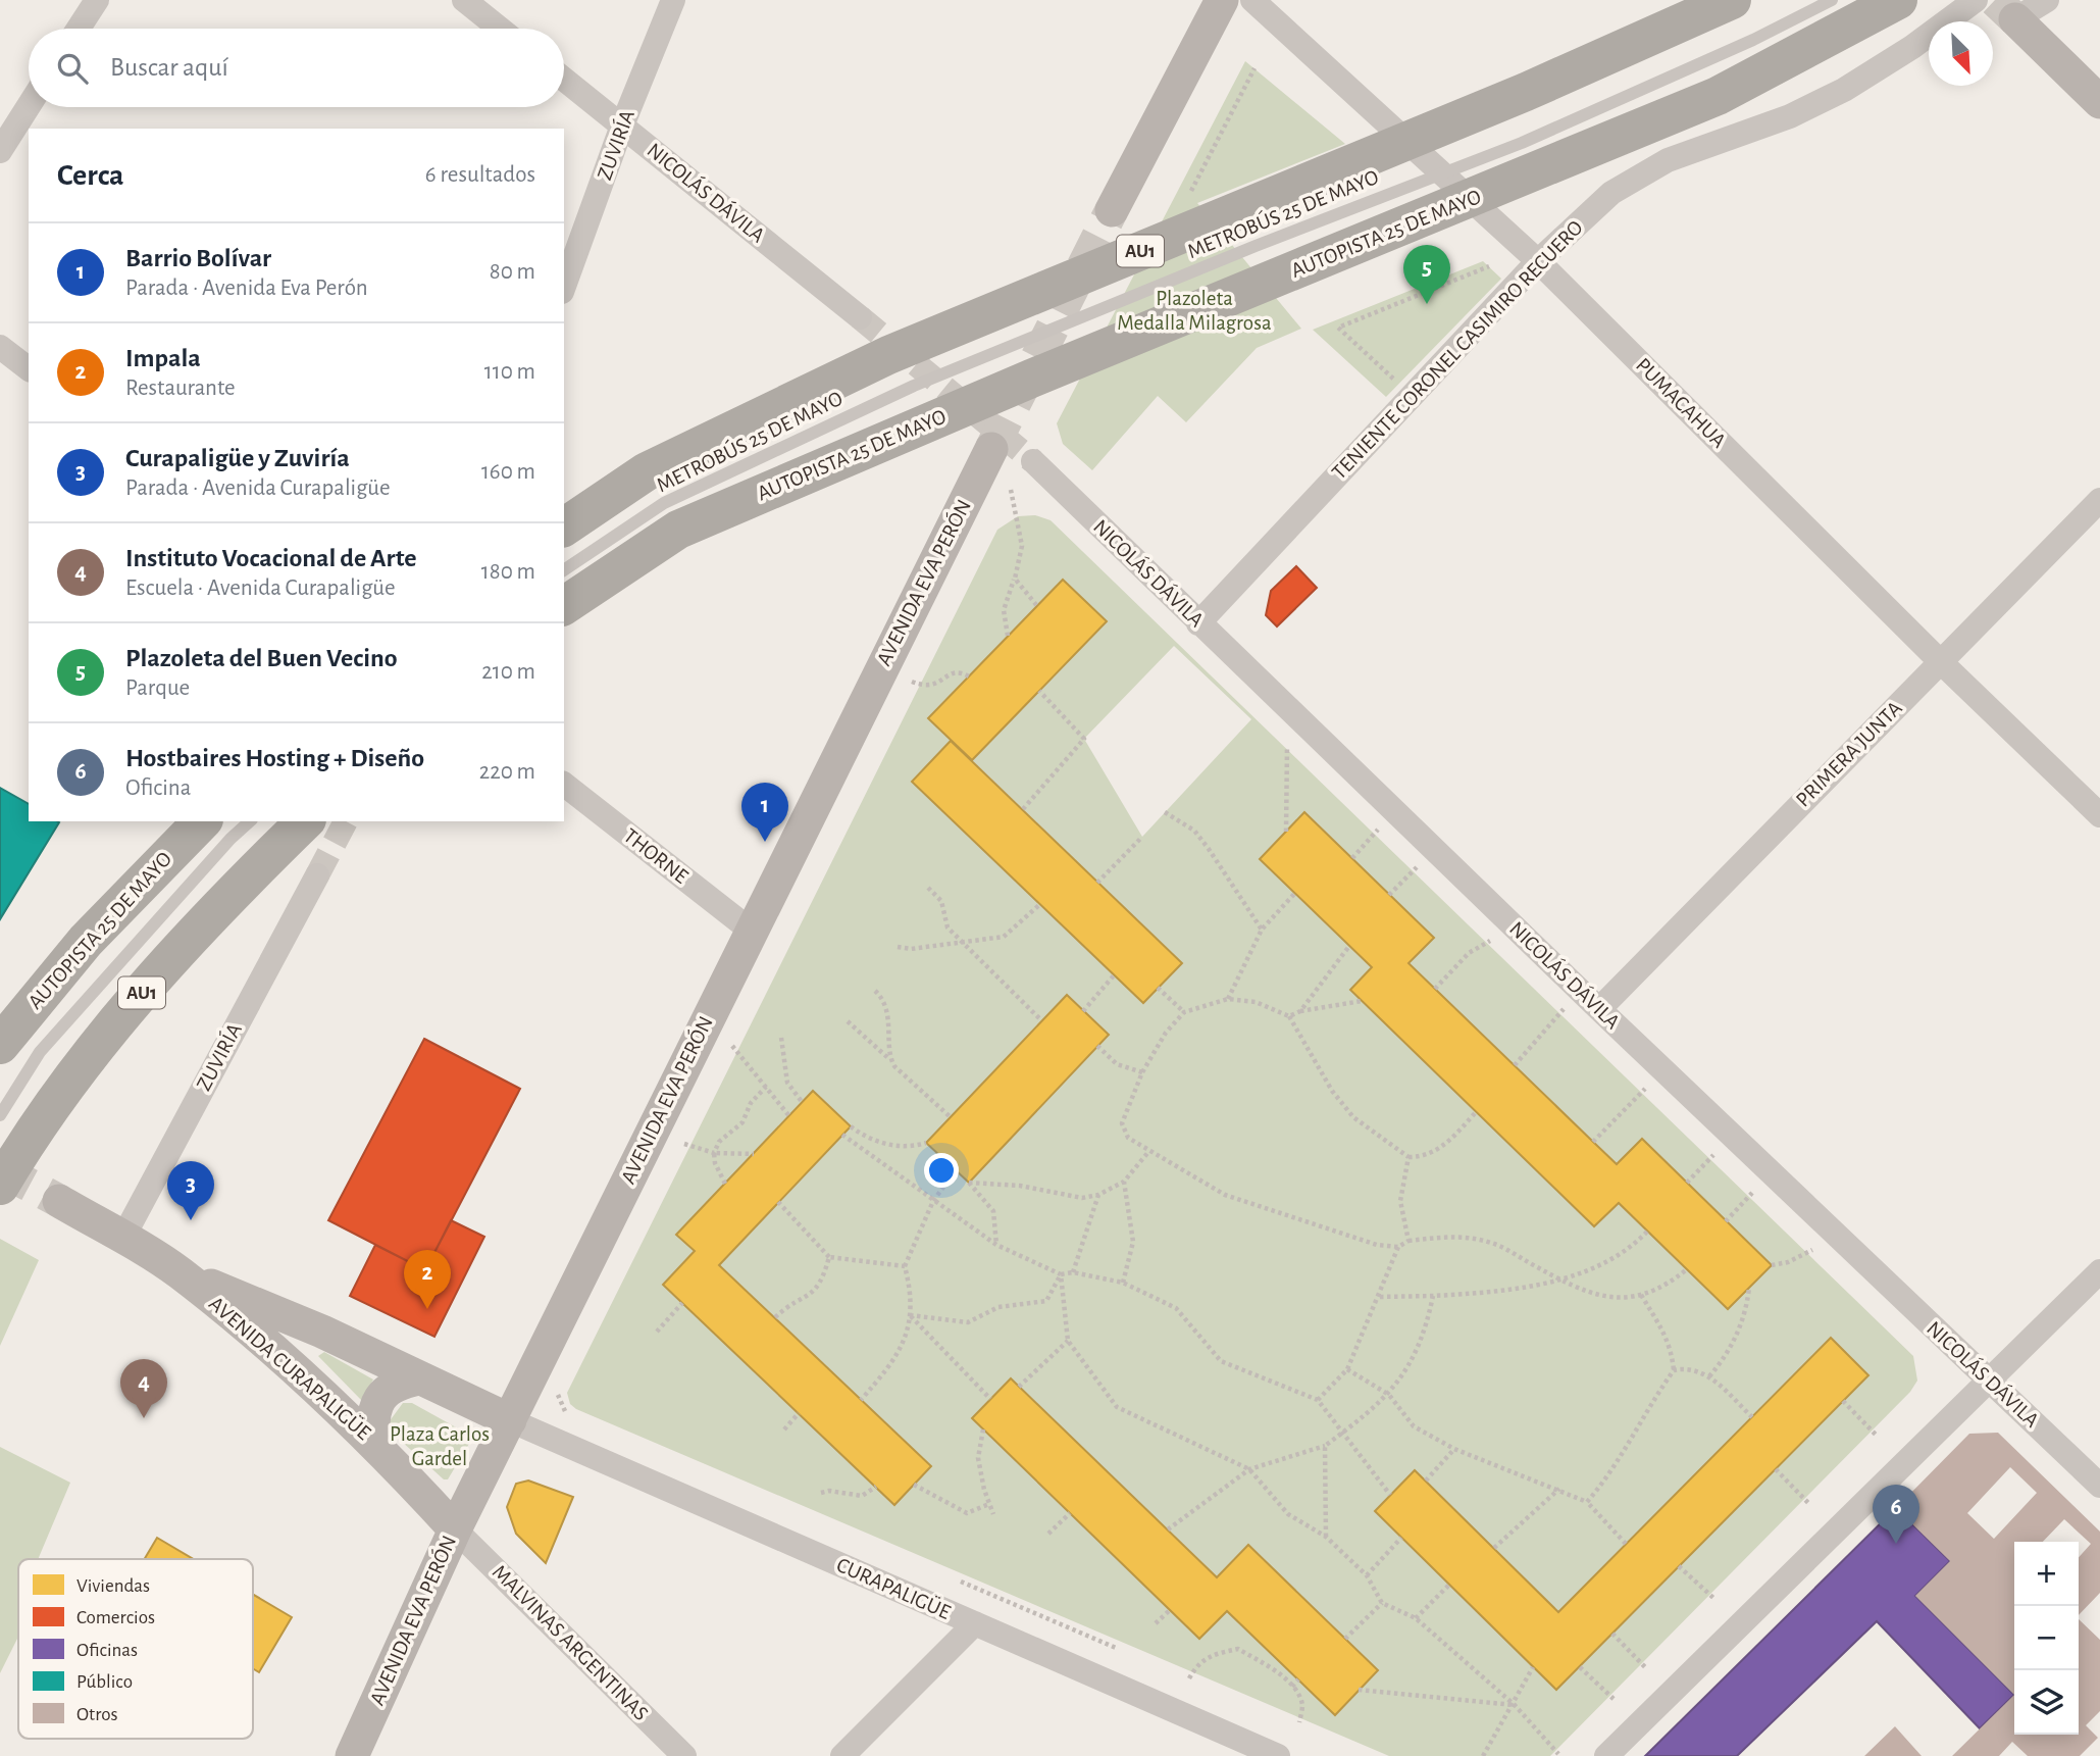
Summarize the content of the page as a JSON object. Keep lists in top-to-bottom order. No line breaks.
{"streets":{"highway":["AUTOPISTA 25 DE MAYO","AU1"],"main road":["AVENIDA EVA PERÓN","AVENIDA CURAPALIGÜE"],"street":["ZUVIRÍA","NICOLÁS DÁVILA","TENIENTE CORONEL CASIMIRO RECUERO","PUMACAHUA","PRIMERA JUNTA","THORNE","CURAPALIGÜE","MALVINAS ARGENTINAS"],"lane":["METROBÚS 25 DE MAYO"]},"crossings":[["ZUVIRÍA","NICOLÁS DÁVILA"],["ZUVIRÍA","AVENIDA CURAPALIGÜE"],["NICOLÁS DÁVILA","TENIENTE CORONEL CASIMIRO RECUERO"],["NICOLÁS DÁVILA","PRIMERA JUNTA"],["TENIENTE CORONEL CASIMIRO RECUERO","PUMACAHUA"],["PUMACAHUA","PRIMERA JUNTA"],["AVENIDA EVA PERÓN","THORNE"],["AVENIDA EVA PERÓN","AVENIDA CURAPALIGÜE"],["AVENIDA EVA PERÓN","CURAPALIGÜE"],["AVENIDA EVA PERÓN","MALVINAS ARGENTINAS"],["AVENIDA CURAPALIGÜE","CURAPALIGÜE"],["AVENIDA CURAPALIGÜE","MALVINAS ARGENTINAS"]],"parks":["Plazoleta Medalla Milagrosa","Plaza Carlos Gardel"],"legend":["Viviendas","Comercios","Oficinas","Público","Otros"],"north":"bottom right","page":{"search":"Buscar aquí","heading":["Cerca","6 resultados"],"list":[{"mark":"1","name":"Barrio Bolívar","note":"Parada · Avenida Eva Perón","value":"80 m"},{"mark":"2","name":"Impala","note":"Restaurante","value":"110 m"},{"mark":"3","name":"Curapaligüe y Zuviría","note":"Parada · Avenida Curapaligüe","value":"160 m"},{"mark":"4","name":"Instituto Vocacional de Arte","note":"Escuela · Avenida Curapaligüe","value":"180 m"},{"mark":"5","name":"Plazoleta del Buen Vecino","note":"Parque","value":"210 m"},{"mark":"6","name":"Hostbaires Hosting + Diseño","note":"Oficina","value":"220 m"}],"pins":["5","1","3","2","4","6"],"map_buttons":["+","−"]}}
